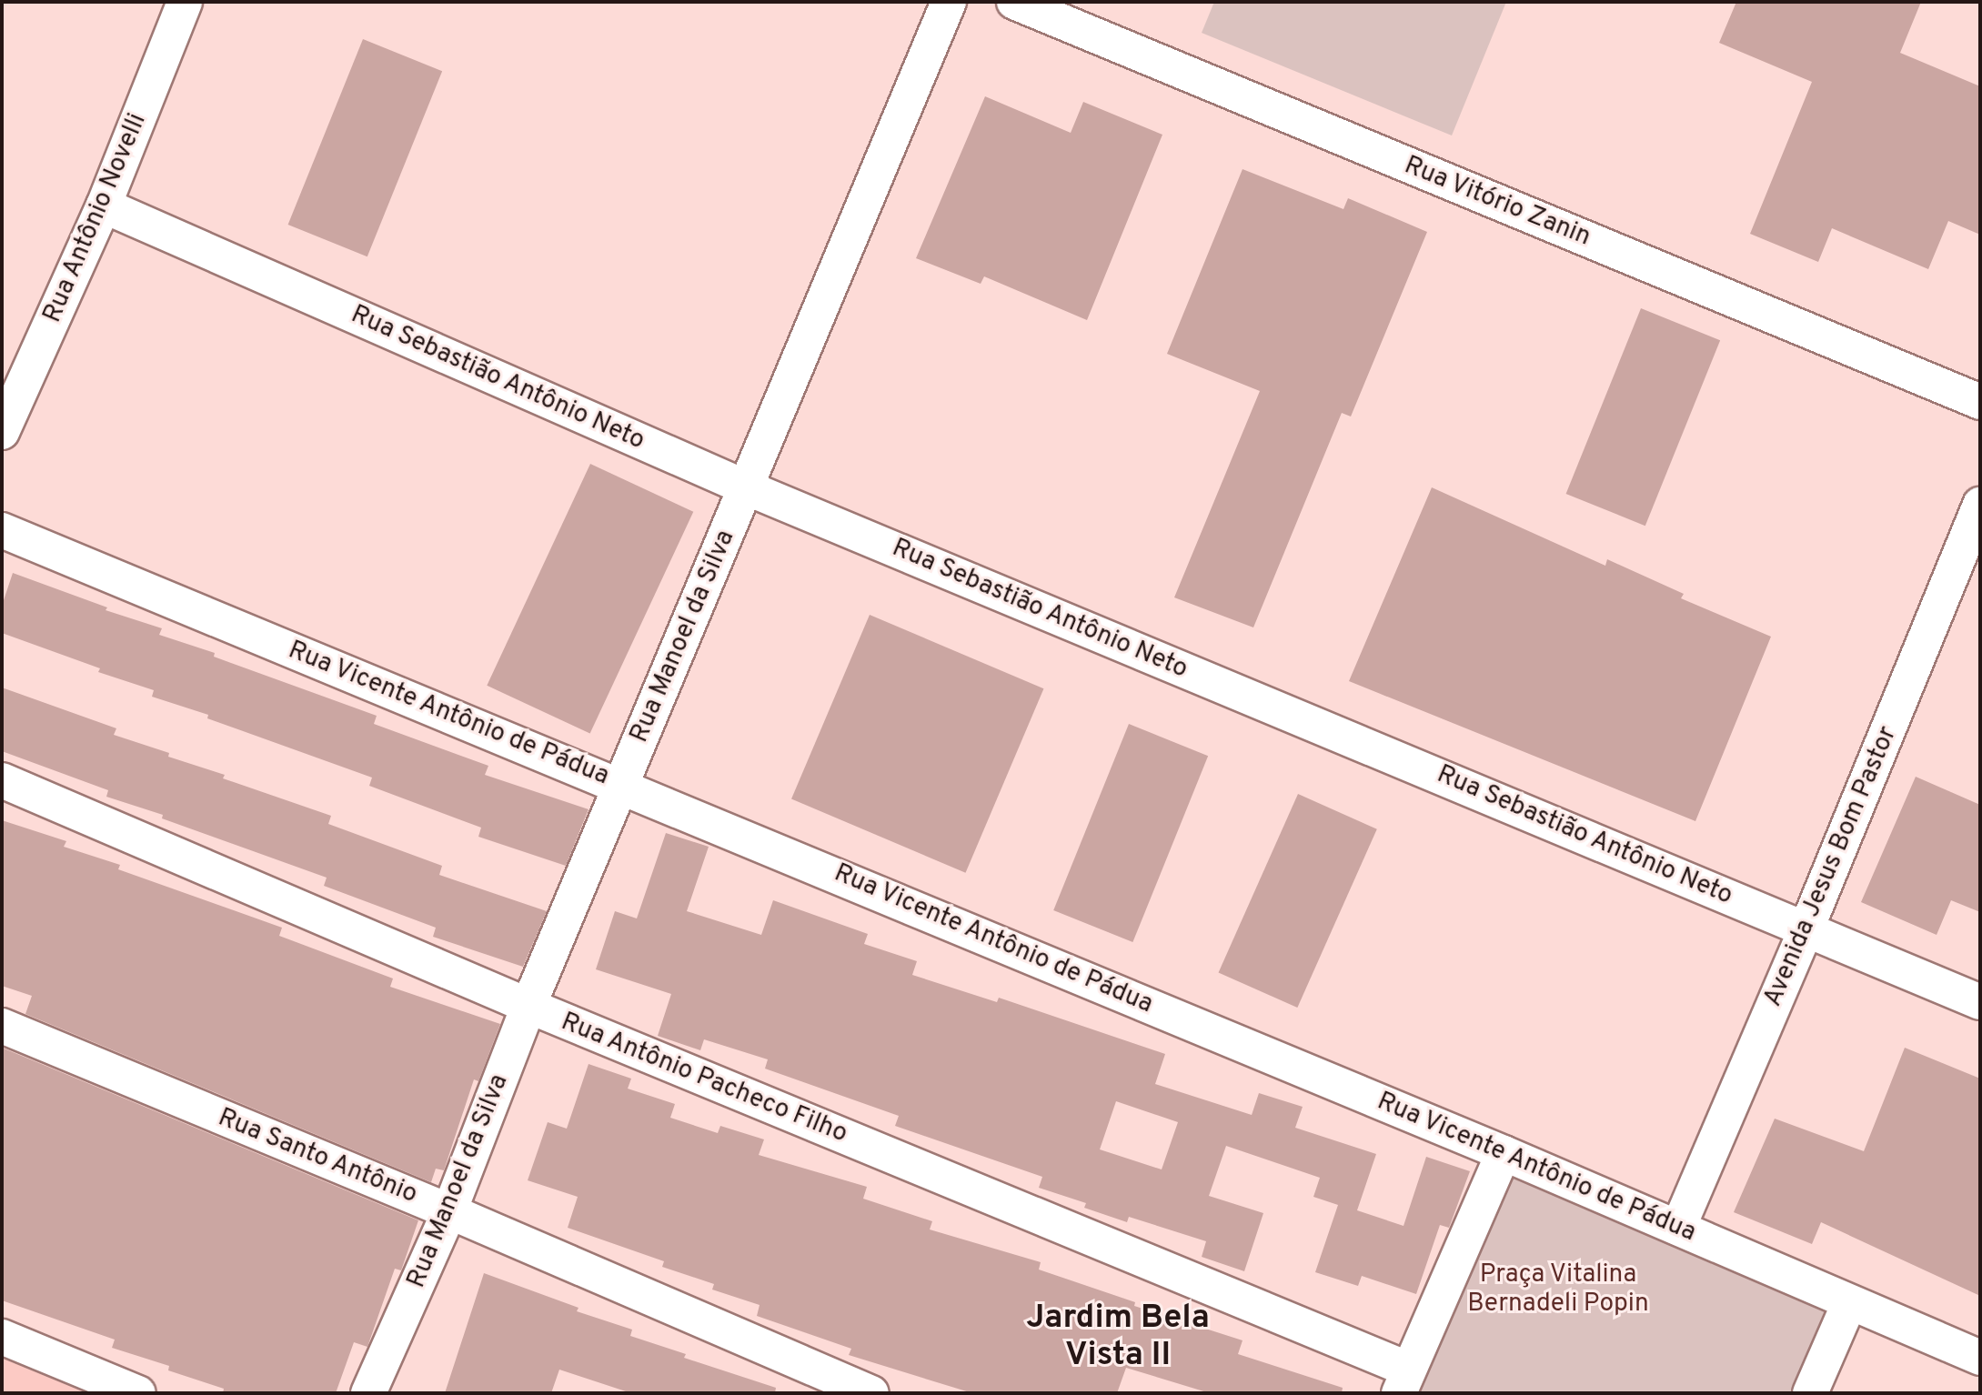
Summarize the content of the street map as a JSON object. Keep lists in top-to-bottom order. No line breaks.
{"streets":{"street":["Rua Vitório Zanin","Rua Antônio Novelli","Rua Sebastião Antônio Neto","Rua Manoel da Silva","Rua Vicente Antônio de Pádua","Avenida Jesus Bom Pastor","Rua Antônio Pacheco Filho","Rua Santo Antônio"]},"crossings":[["Rua Antônio Novelli","Rua Sebastião Antônio Neto"],["Rua Sebastião Antônio Neto","Rua Manoel da Silva"],["Rua Sebastião Antônio Neto","Avenida Jesus Bom Pastor"],["Rua Manoel da Silva","Rua Vicente Antônio de Pádua"],["Rua Manoel da Silva","Rua Antônio Pacheco Filho"],["Rua Manoel da Silva","Rua Santo Antônio"],["Rua Vicente Antônio de Pádua","Avenida Jesus Bom Pastor"]],"districts":["Jardim Bela Vista II"],"parks":["Praça Vitalina Bernadeli Popin"]}
